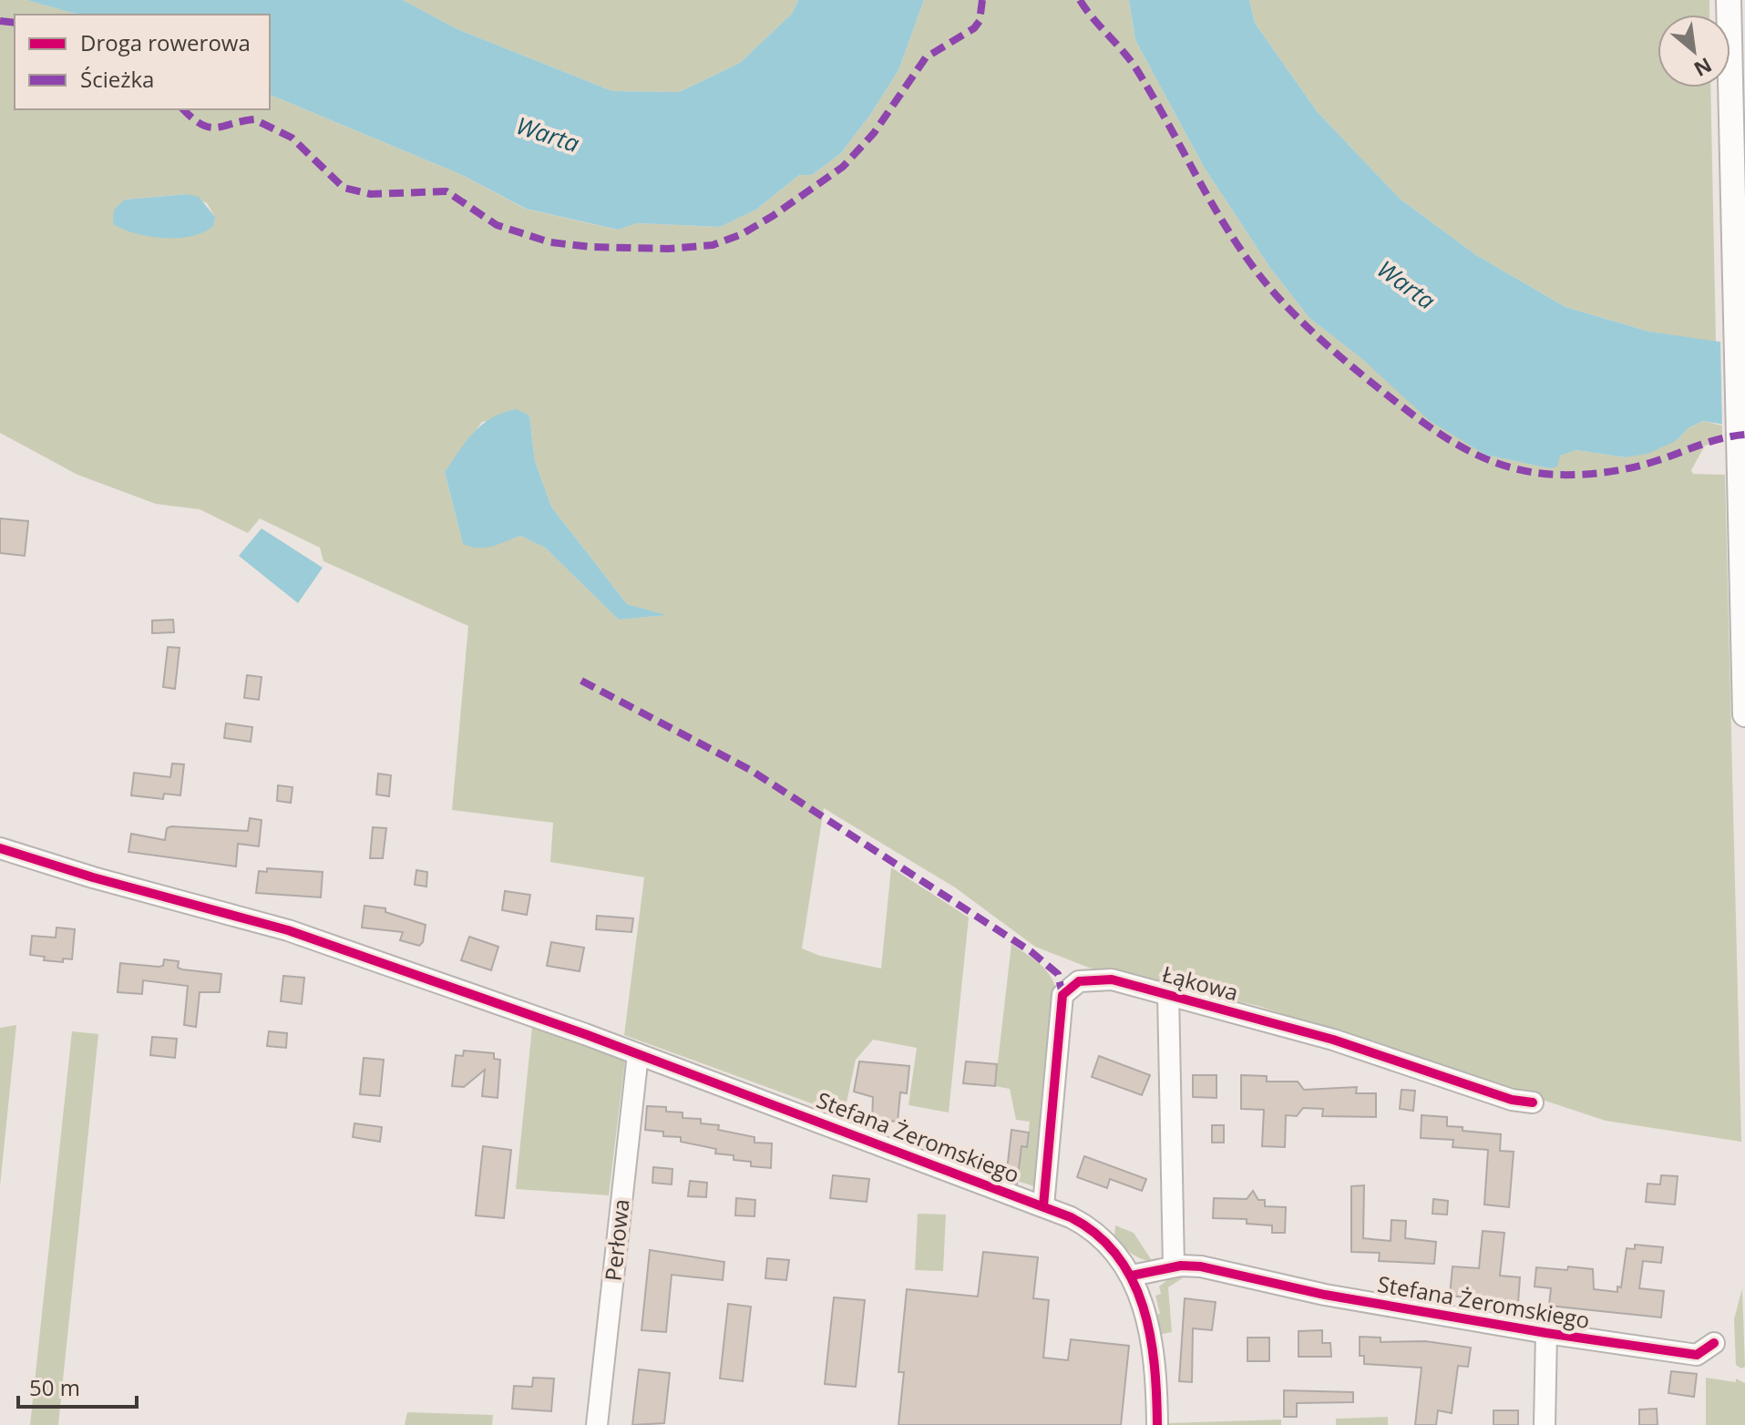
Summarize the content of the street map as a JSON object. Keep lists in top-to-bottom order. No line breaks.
{"streets":{"street":["Łąkowa","Stefana Żeromskiego","Perłowa"]},"crossings":[["Łąkowa","Stefana Żeromskiego"],["Stefana Żeromskiego","Perłowa"]],"water":["Warta"],"legend":["Droga rowerowa","Ścieżka"],"scale_bar":"50 m","north":"bottom right"}
